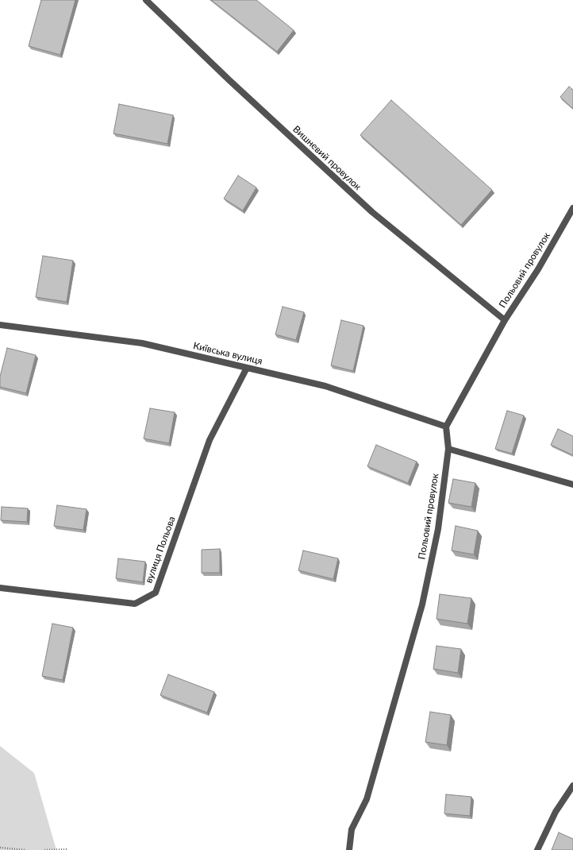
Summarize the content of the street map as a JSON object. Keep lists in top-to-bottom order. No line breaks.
{"streets":{"street":["Вишневий провулок","Польовий провулок","Київська вулиця","вулиця Польова"]},"crossings":[["Вишневий провулок","Польовий провулок"],["Польовий провулок","Київська вулиця"],["Київська вулиця","вулиця Польова"]]}
